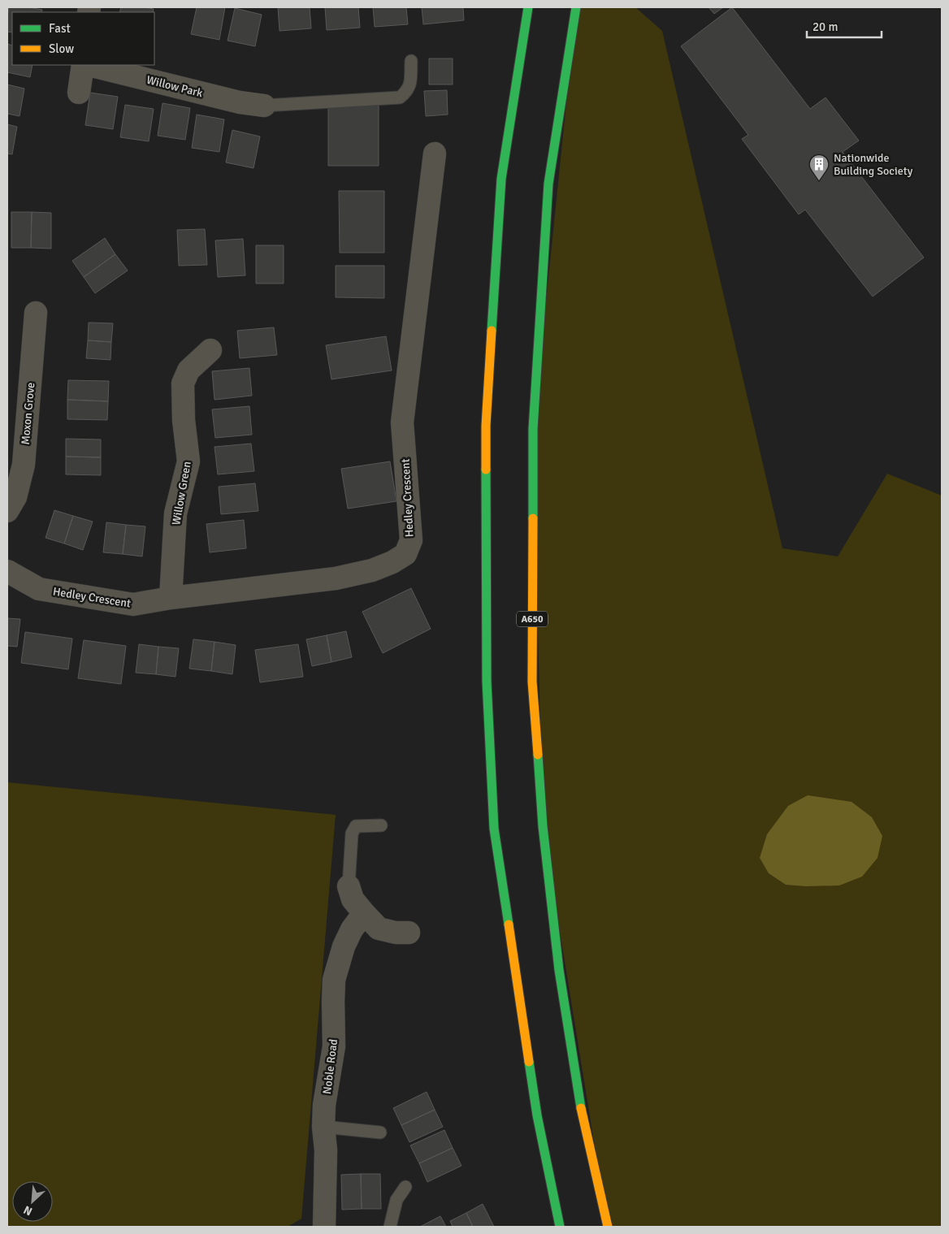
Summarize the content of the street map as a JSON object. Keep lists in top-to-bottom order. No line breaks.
{"streets":{"highway":["A650"],"street":["Willow Park","Moxon Grove","Willow Green","Hedley Crescent","Noble Road"]},"crossings":[["Willow Green","Hedley Crescent"]],"places":{"building":["Nationwide Building Society"]},"legend":["Fast","Slow"],"scale_bar":"20 m","north":"bottom left"}
